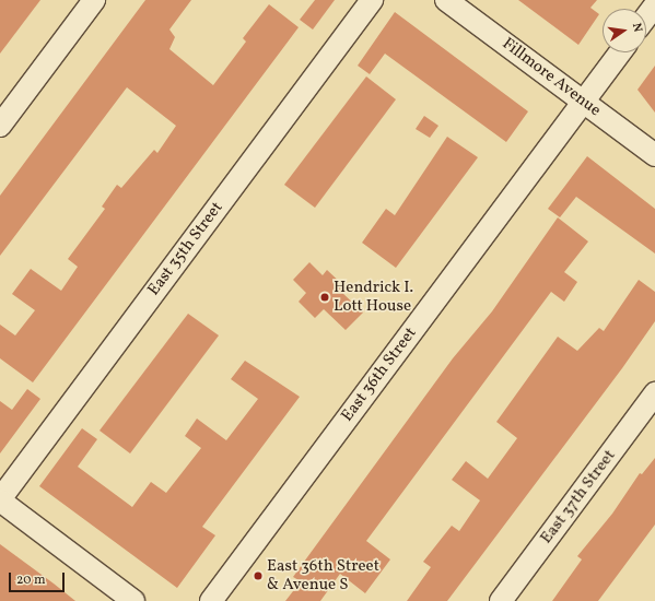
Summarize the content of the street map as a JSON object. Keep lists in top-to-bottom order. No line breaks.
{"streets":{"street":["Fillmore Avenue","East 35th Street","East 36th Street","East 37th Street"]},"crossings":[["Fillmore Avenue","East 36th Street"]],"places":["Hendrick I. Lott House","East 36th Street & Avenue S"],"scale_bar":"20 m","north":"right"}
